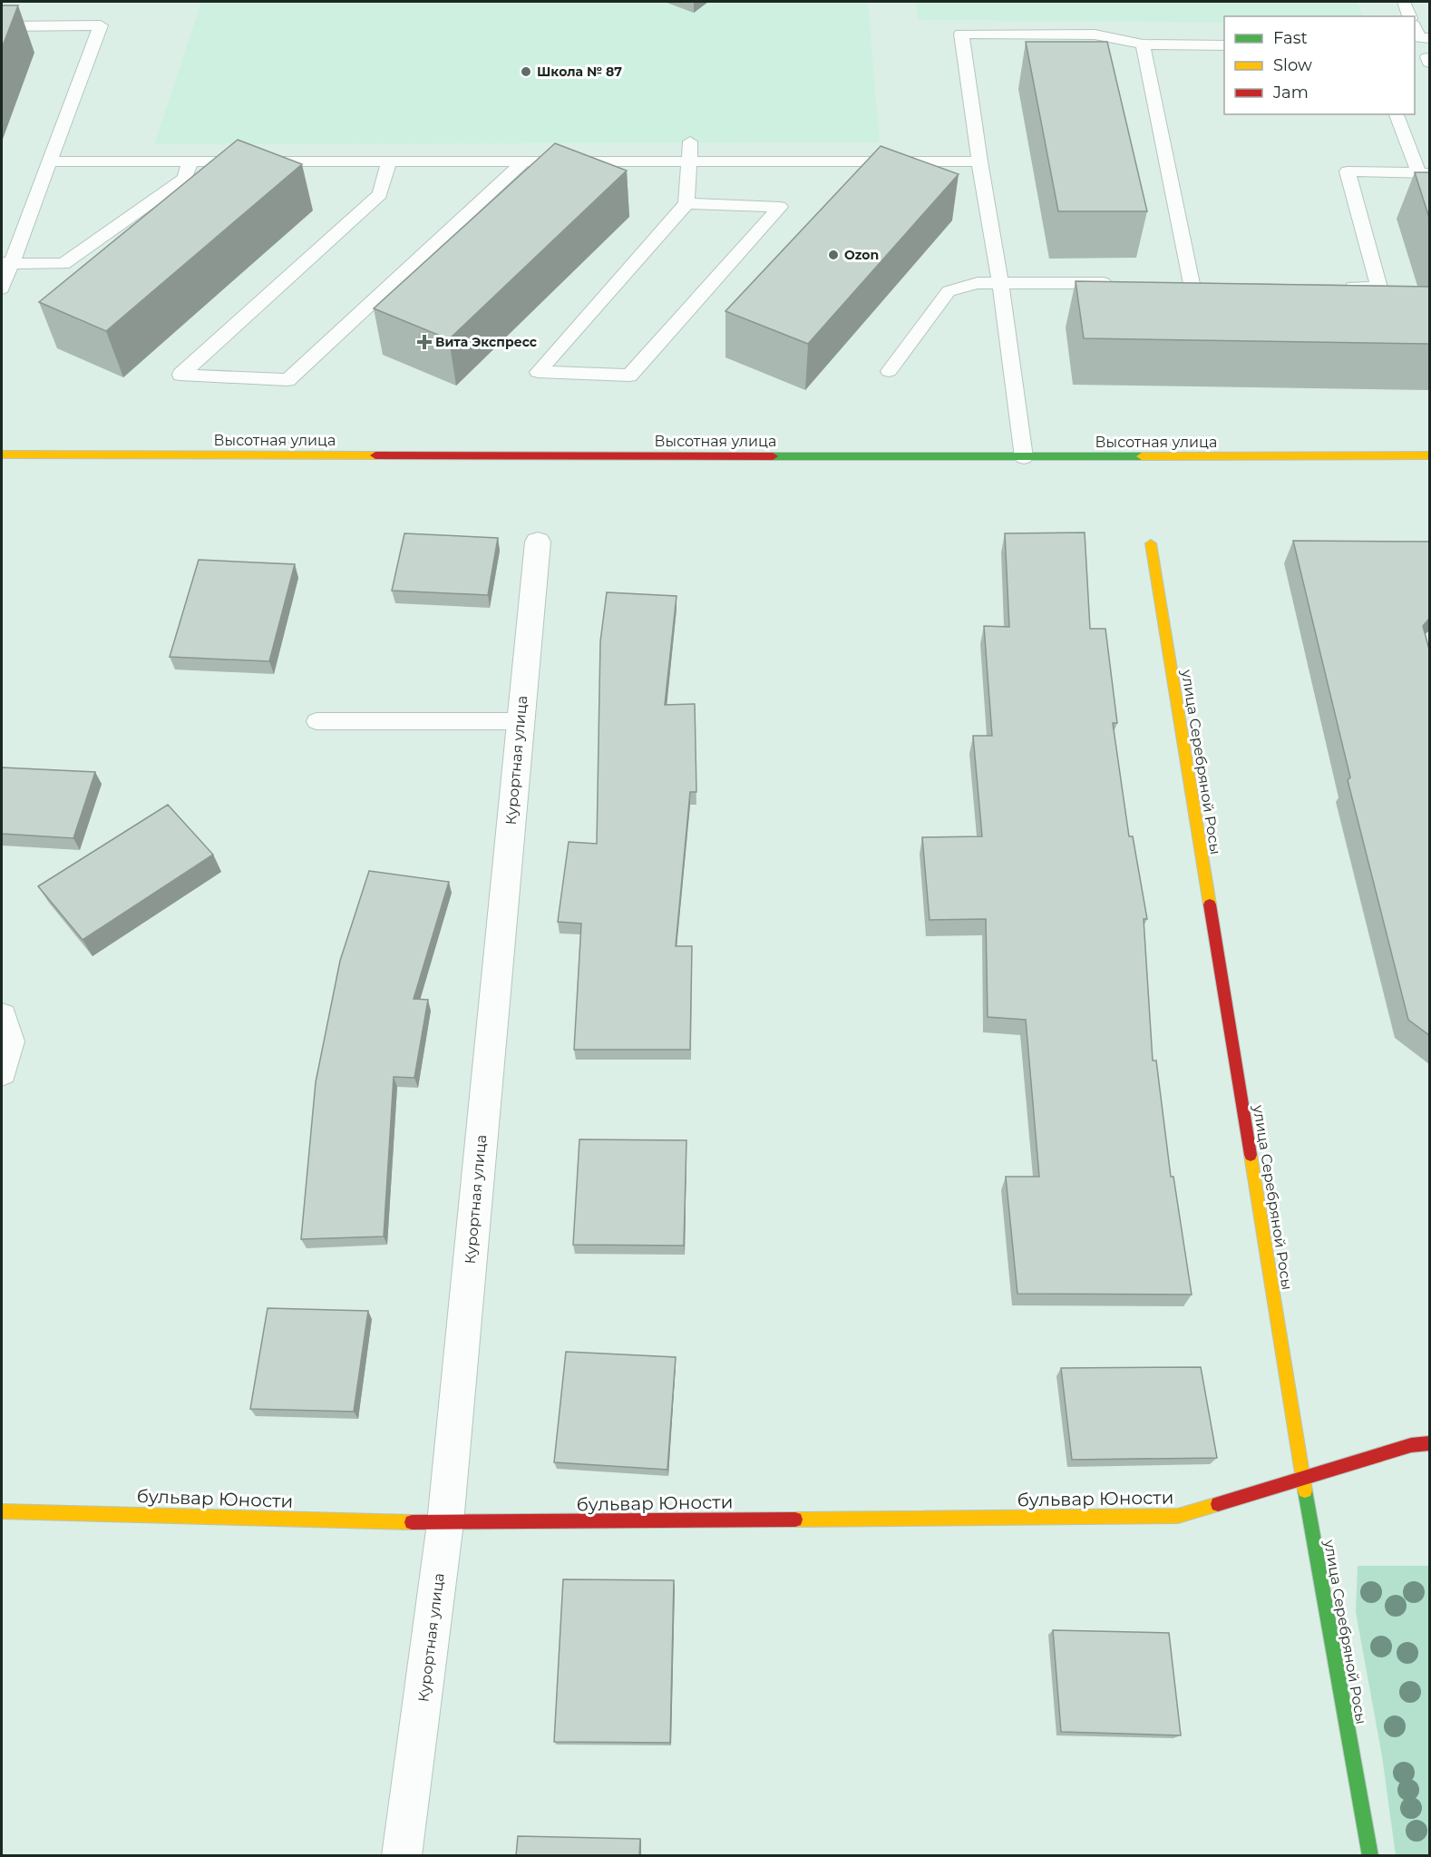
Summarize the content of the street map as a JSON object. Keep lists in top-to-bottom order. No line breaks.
{"streets":{"street":["Высотная улица","Курортная улица","улица Серебряной Росы","бульвар Юности"]},"crossings":[["Курортная улица","бульвар Юности"],["улица Серебряной Росы","бульвар Юности"]],"places":{"other":["Школа № 87","Ozon"],"health":["Вита Экспресс"]},"legend":["Fast","Slow","Jam"]}
